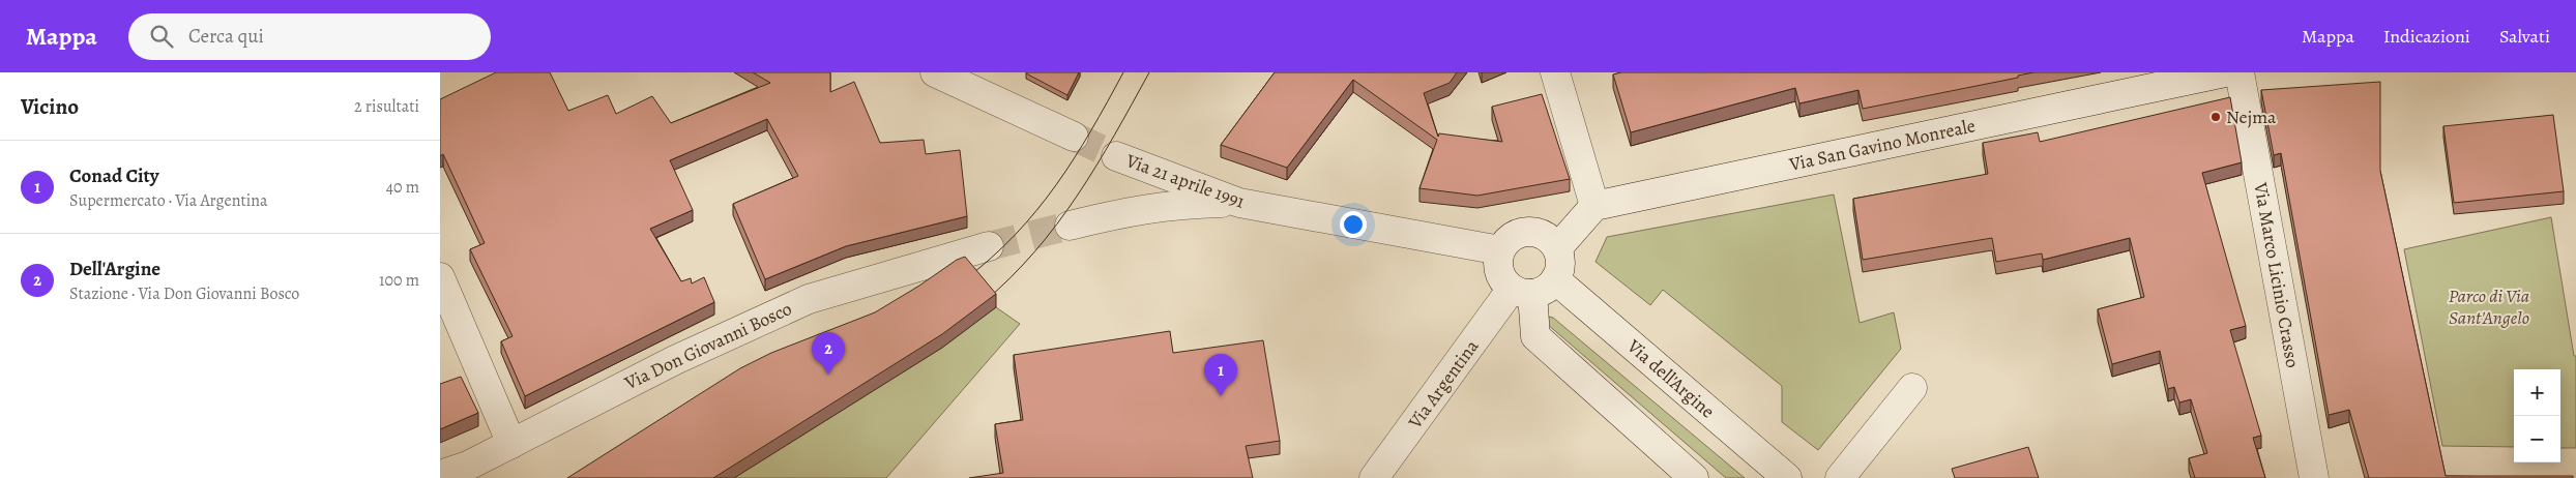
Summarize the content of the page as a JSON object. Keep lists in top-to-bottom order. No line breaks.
{"streets":{"street":["Via San Gavino Monreale","Via 21 aprile 1991","Via Marco Licinio Crasso","Via Don Giovanni Bosco","Via dell'Argine","Via Argentina"]},"crossings":[["Via 21 aprile 1991","Via dell'Argine"],["Via 21 aprile 1991","Via Argentina"],["Via dell'Argine","Via Argentina"]],"parks":["Parco di Via Sant'Angelo"],"places":["Nejma"],"page":{"header":"Mappa","search":"Cerca qui","nav":["Mappa","Indicazioni","Salvati"],"heading":["Vicino","2 risultati"],"list":[{"mark":"1","name":"Conad City","note":"Supermercato · Via Argentina","value":"40 m"},{"mark":"2","name":"Dell'Argine","note":"Stazione · Via Don Giovanni Bosco","value":"100 m"}],"pins":["2","1"],"map_buttons":["+","−"]}}
